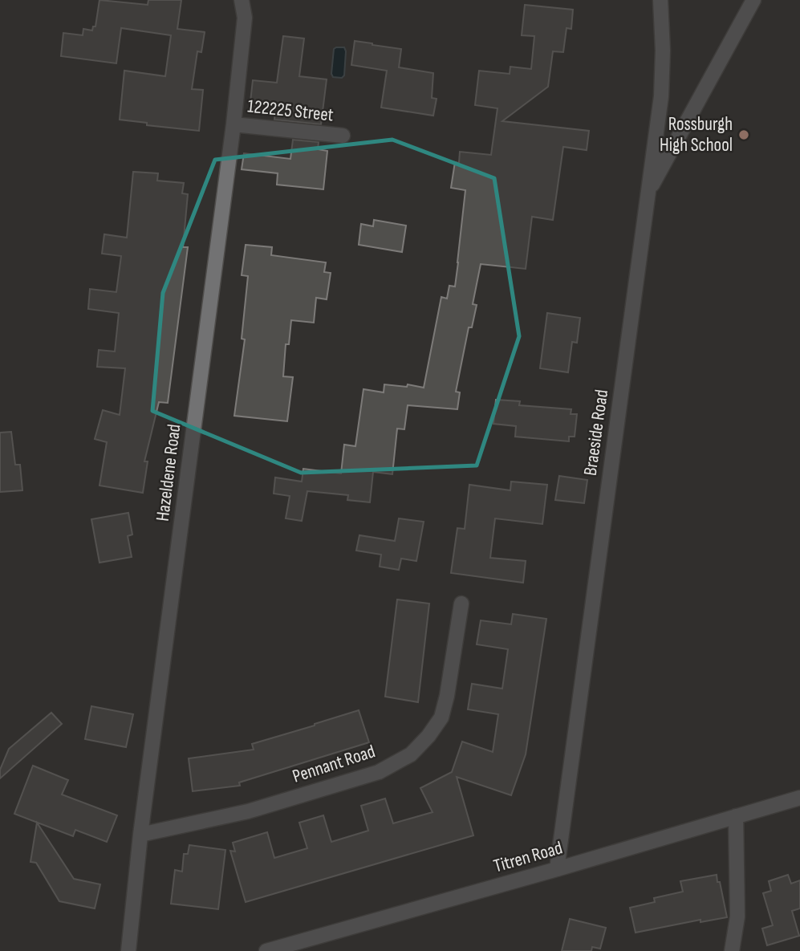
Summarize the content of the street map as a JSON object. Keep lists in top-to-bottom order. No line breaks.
{"streets":{"street":["122225 Street","Braeside Road","Hazeldene Road","Pennant Road","Titren Road"]},"crossings":[["122225 Street","Hazeldene Road"],["Braeside Road","Titren Road"],["Hazeldene Road","Pennant Road"]],"places":["Rossburgh High School"]}
